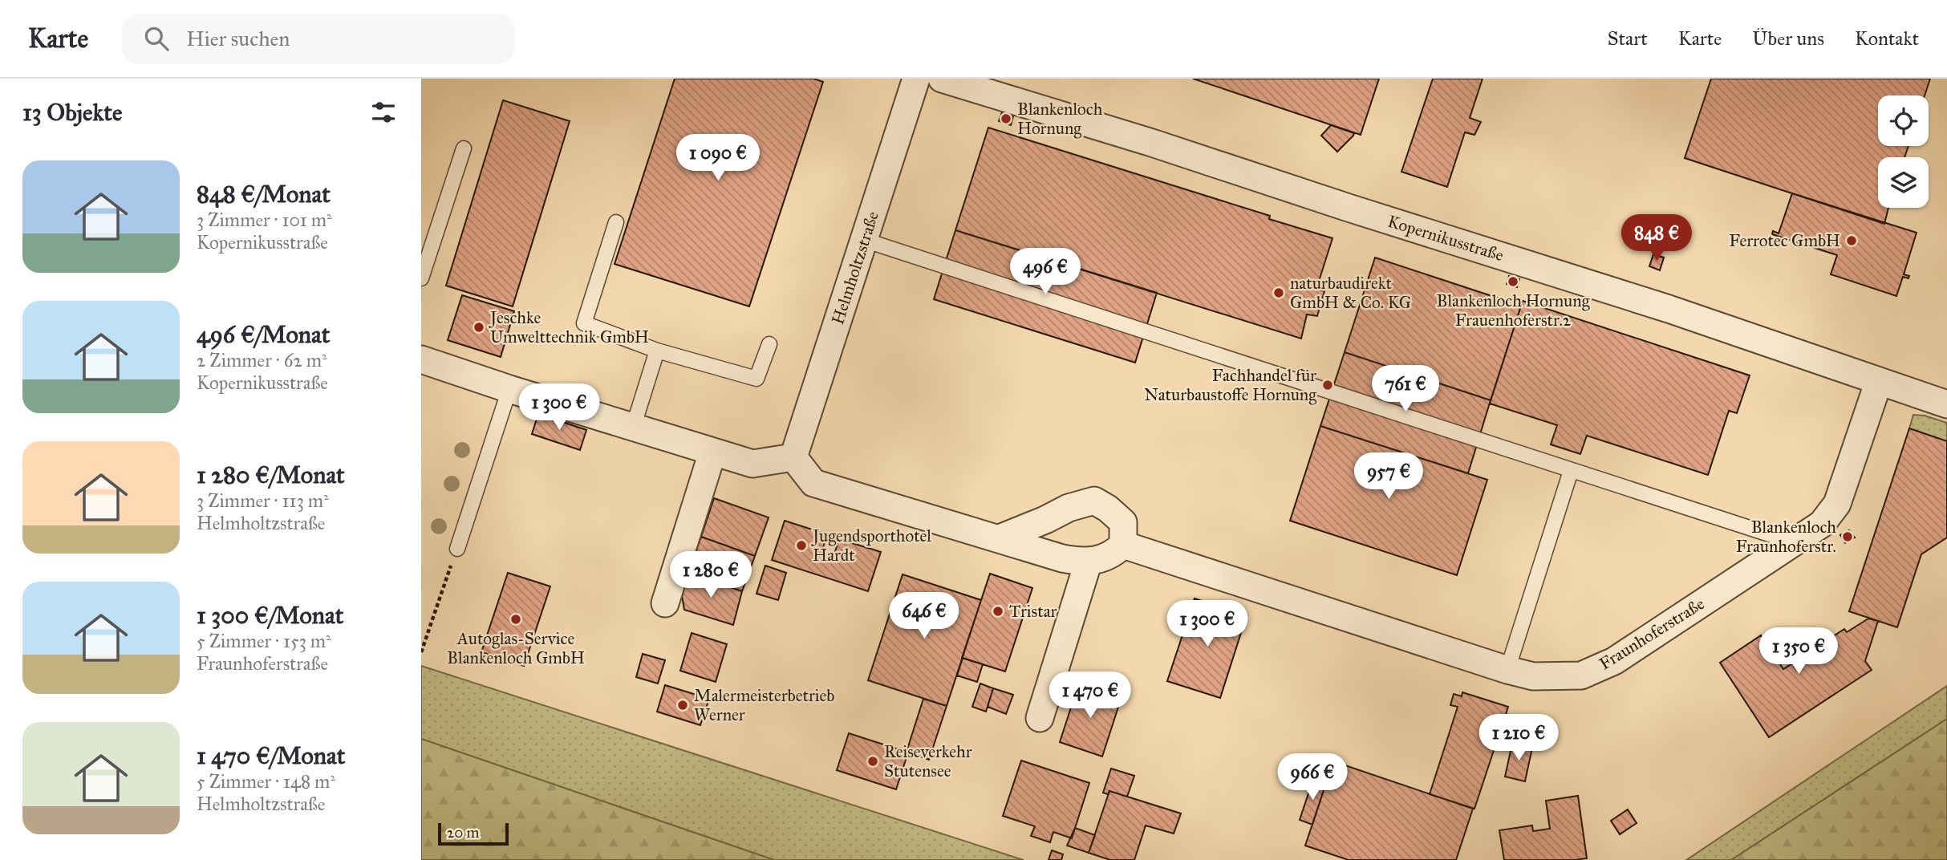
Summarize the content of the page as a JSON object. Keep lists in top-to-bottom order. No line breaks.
{"streets":{"street":["Kopernikusstraße","Helmholtzstraße","Fraunhoferstraße"]},"crossings":[["Kopernikusstraße","Fraunhoferstraße"]],"places":["Blankenloch Hornung","Ferrotec GmbH","Blankenloch Hornung Frauenhoferstr.2","naturbaudirekt GmbH & Co. KG","Jeschke Umwelttechnik GmbH","Fachhandel für Naturbaustoffe Hornung","Blankenloch Fraunhoferstr.","Jugendsporthotel Hardt","Tristar","Autoglas-Service Blankenloch GmbH","Malermeisterbetrieb Werner","Reiseverkehr Stutensee"],"scale_bar":"20 m","page":{"header":"Karte","search":"Hier suchen","nav":["Start","Karte","Über uns","Kontakt"],"heading":"13 Objekte","price":["1 090 €","848 €","496 €","761 €","1 300 €","957 €","1 280 €","646 €","1 300 €","1 350 €","1 470 €","1 210 €","966 €"],"list":[{"name":"848 €/Monat","note":"3 Zimmer · 101 m² · Kopernikusstraße"},{"name":"496 €/Monat","note":"2 Zimmer · 62 m² · Kopernikusstraße"},{"name":"1 280 €/Monat","note":"3 Zimmer · 113 m² · Helmholtzstraße"},{"name":"1 300 €/Monat","note":"5 Zimmer · 153 m² · Fraunhoferstraße"},{"name":"1 470 €/Monat","note":"5 Zimmer · 148 m² · Helmholtzstraße"}],"scale":"20 m"}}
